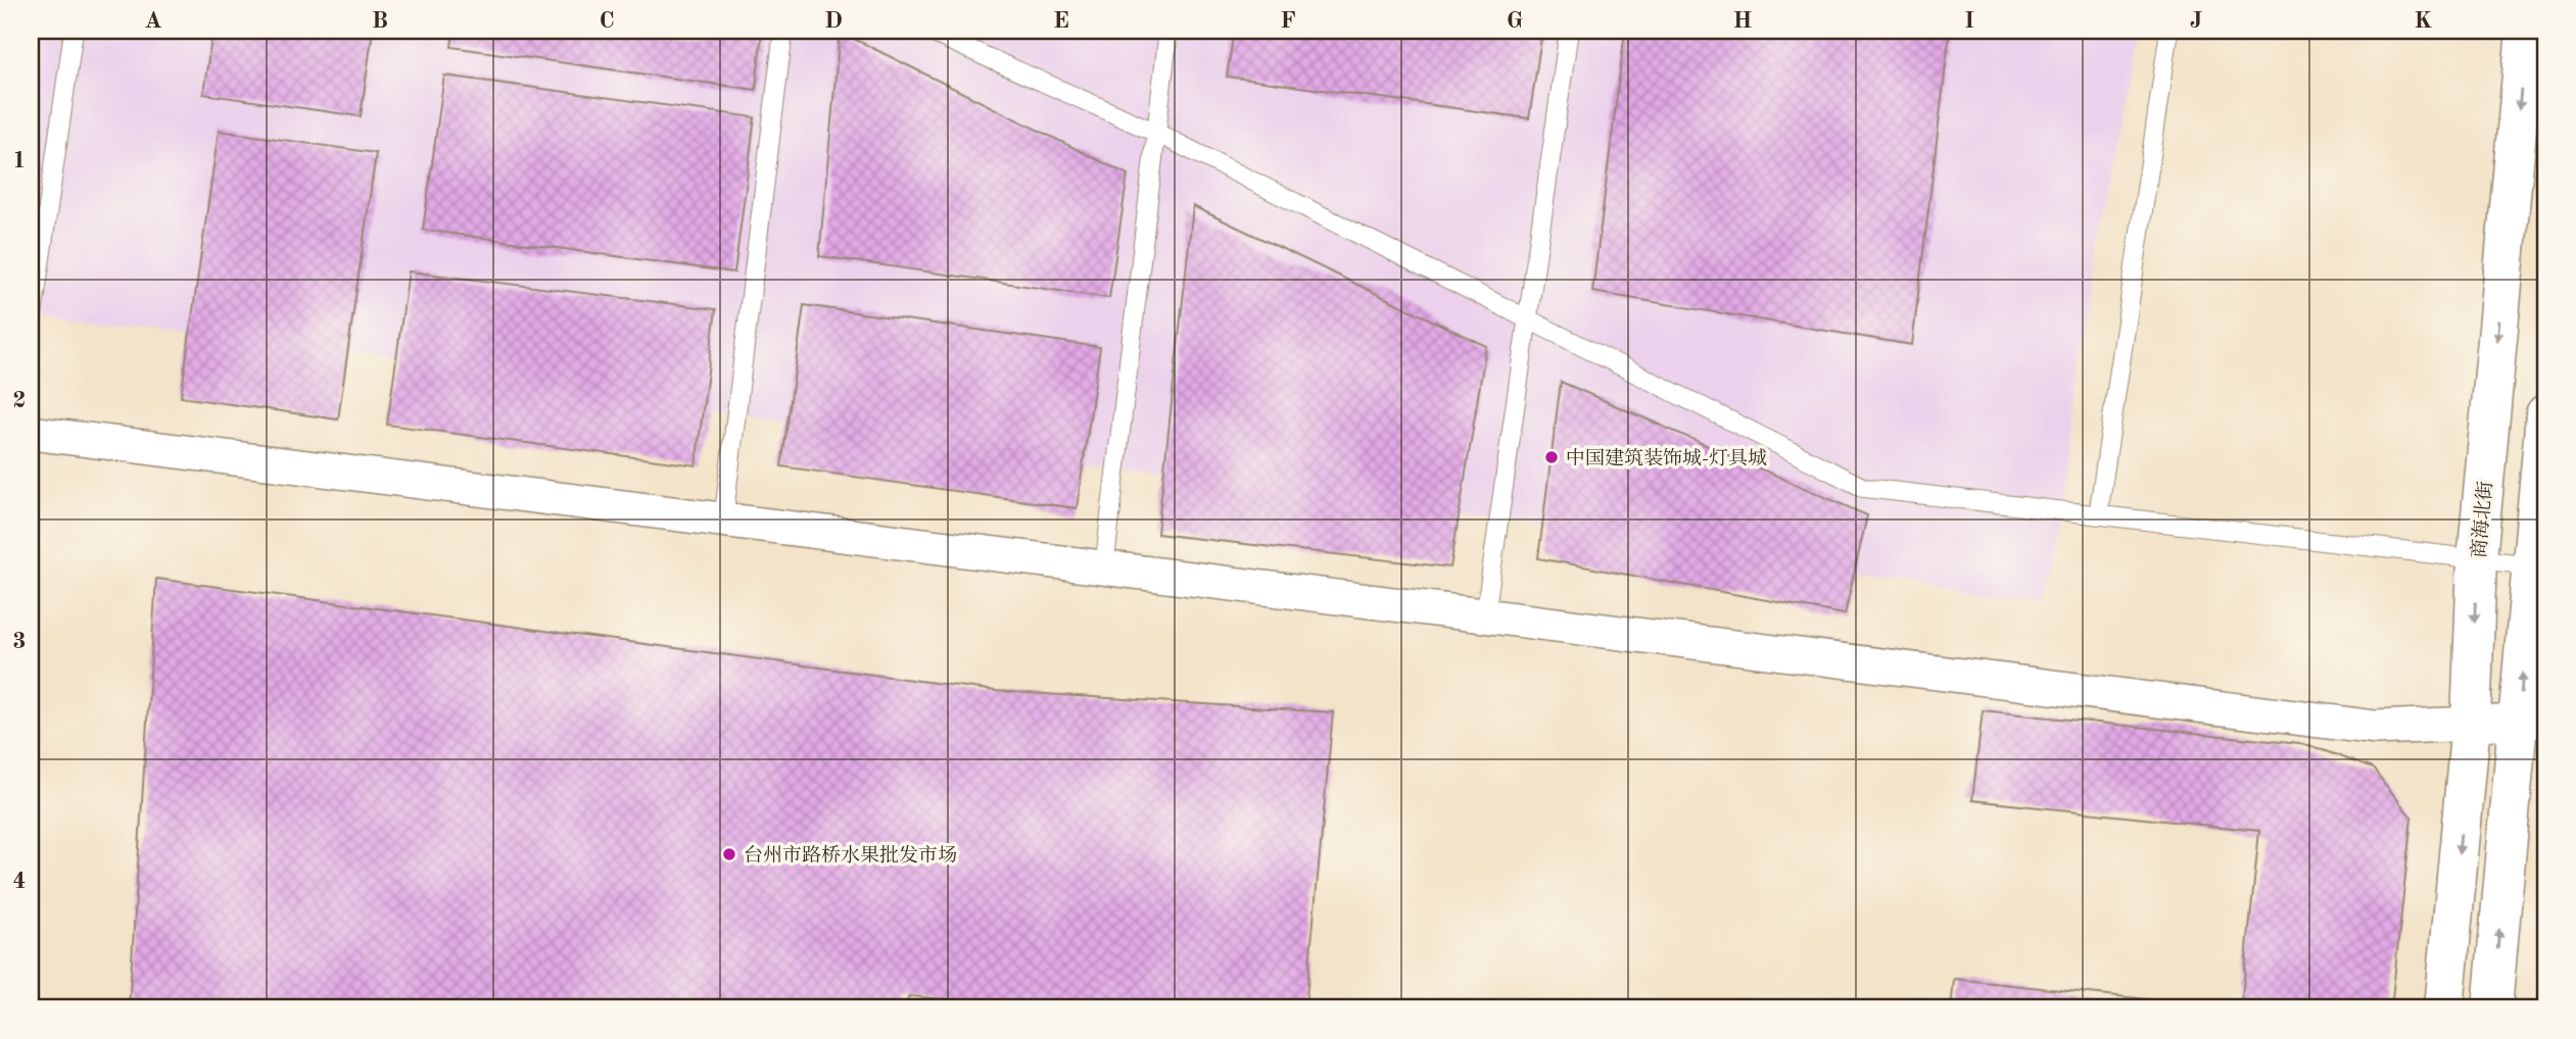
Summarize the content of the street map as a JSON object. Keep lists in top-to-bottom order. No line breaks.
{"streets":{"main road":["商海北街"]},"places":["中国建筑装饰城-灯具城","台州市路桥水果批发市场"],"grid":{"columns":["A","B","C","D","E","F","G","H","I","J","K"],"rows":["1","2","3","4"]}}
